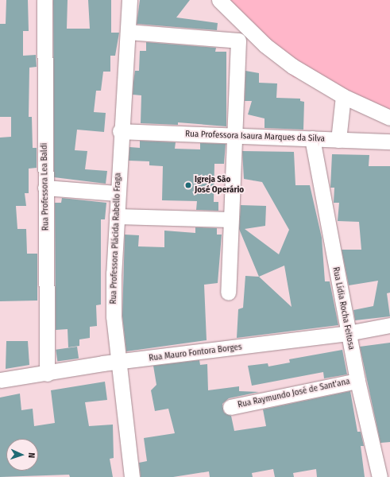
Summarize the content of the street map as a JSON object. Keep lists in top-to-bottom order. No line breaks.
{"streets":{"street":["Rua Professora Isaura Marques da Silva","Rua Professora Lea Baldi","Rua Professora Plácida Rabello Fraga","Rua Lídia Rocha Feitosa","Rua Mauro Fontora Borges","Rua Raymundo José de Sant'ana"]},"crossings":[["Rua Professora Isaura Marques da Silva","Rua Professora Plácida Rabello Fraga"],["Rua Professora Isaura Marques da Silva","Rua Lídia Rocha Feitosa"],["Rua Professora Lea Baldi","Rua Mauro Fontora Borges"],["Rua Professora Plácida Rabello Fraga","Rua Mauro Fontora Borges"],["Rua Lídia Rocha Feitosa","Rua Mauro Fontora Borges"],["Rua Lídia Rocha Feitosa","Rua Raymundo José de Sant'ana"]],"places":["Igreja São José Operário"],"north":"right"}
